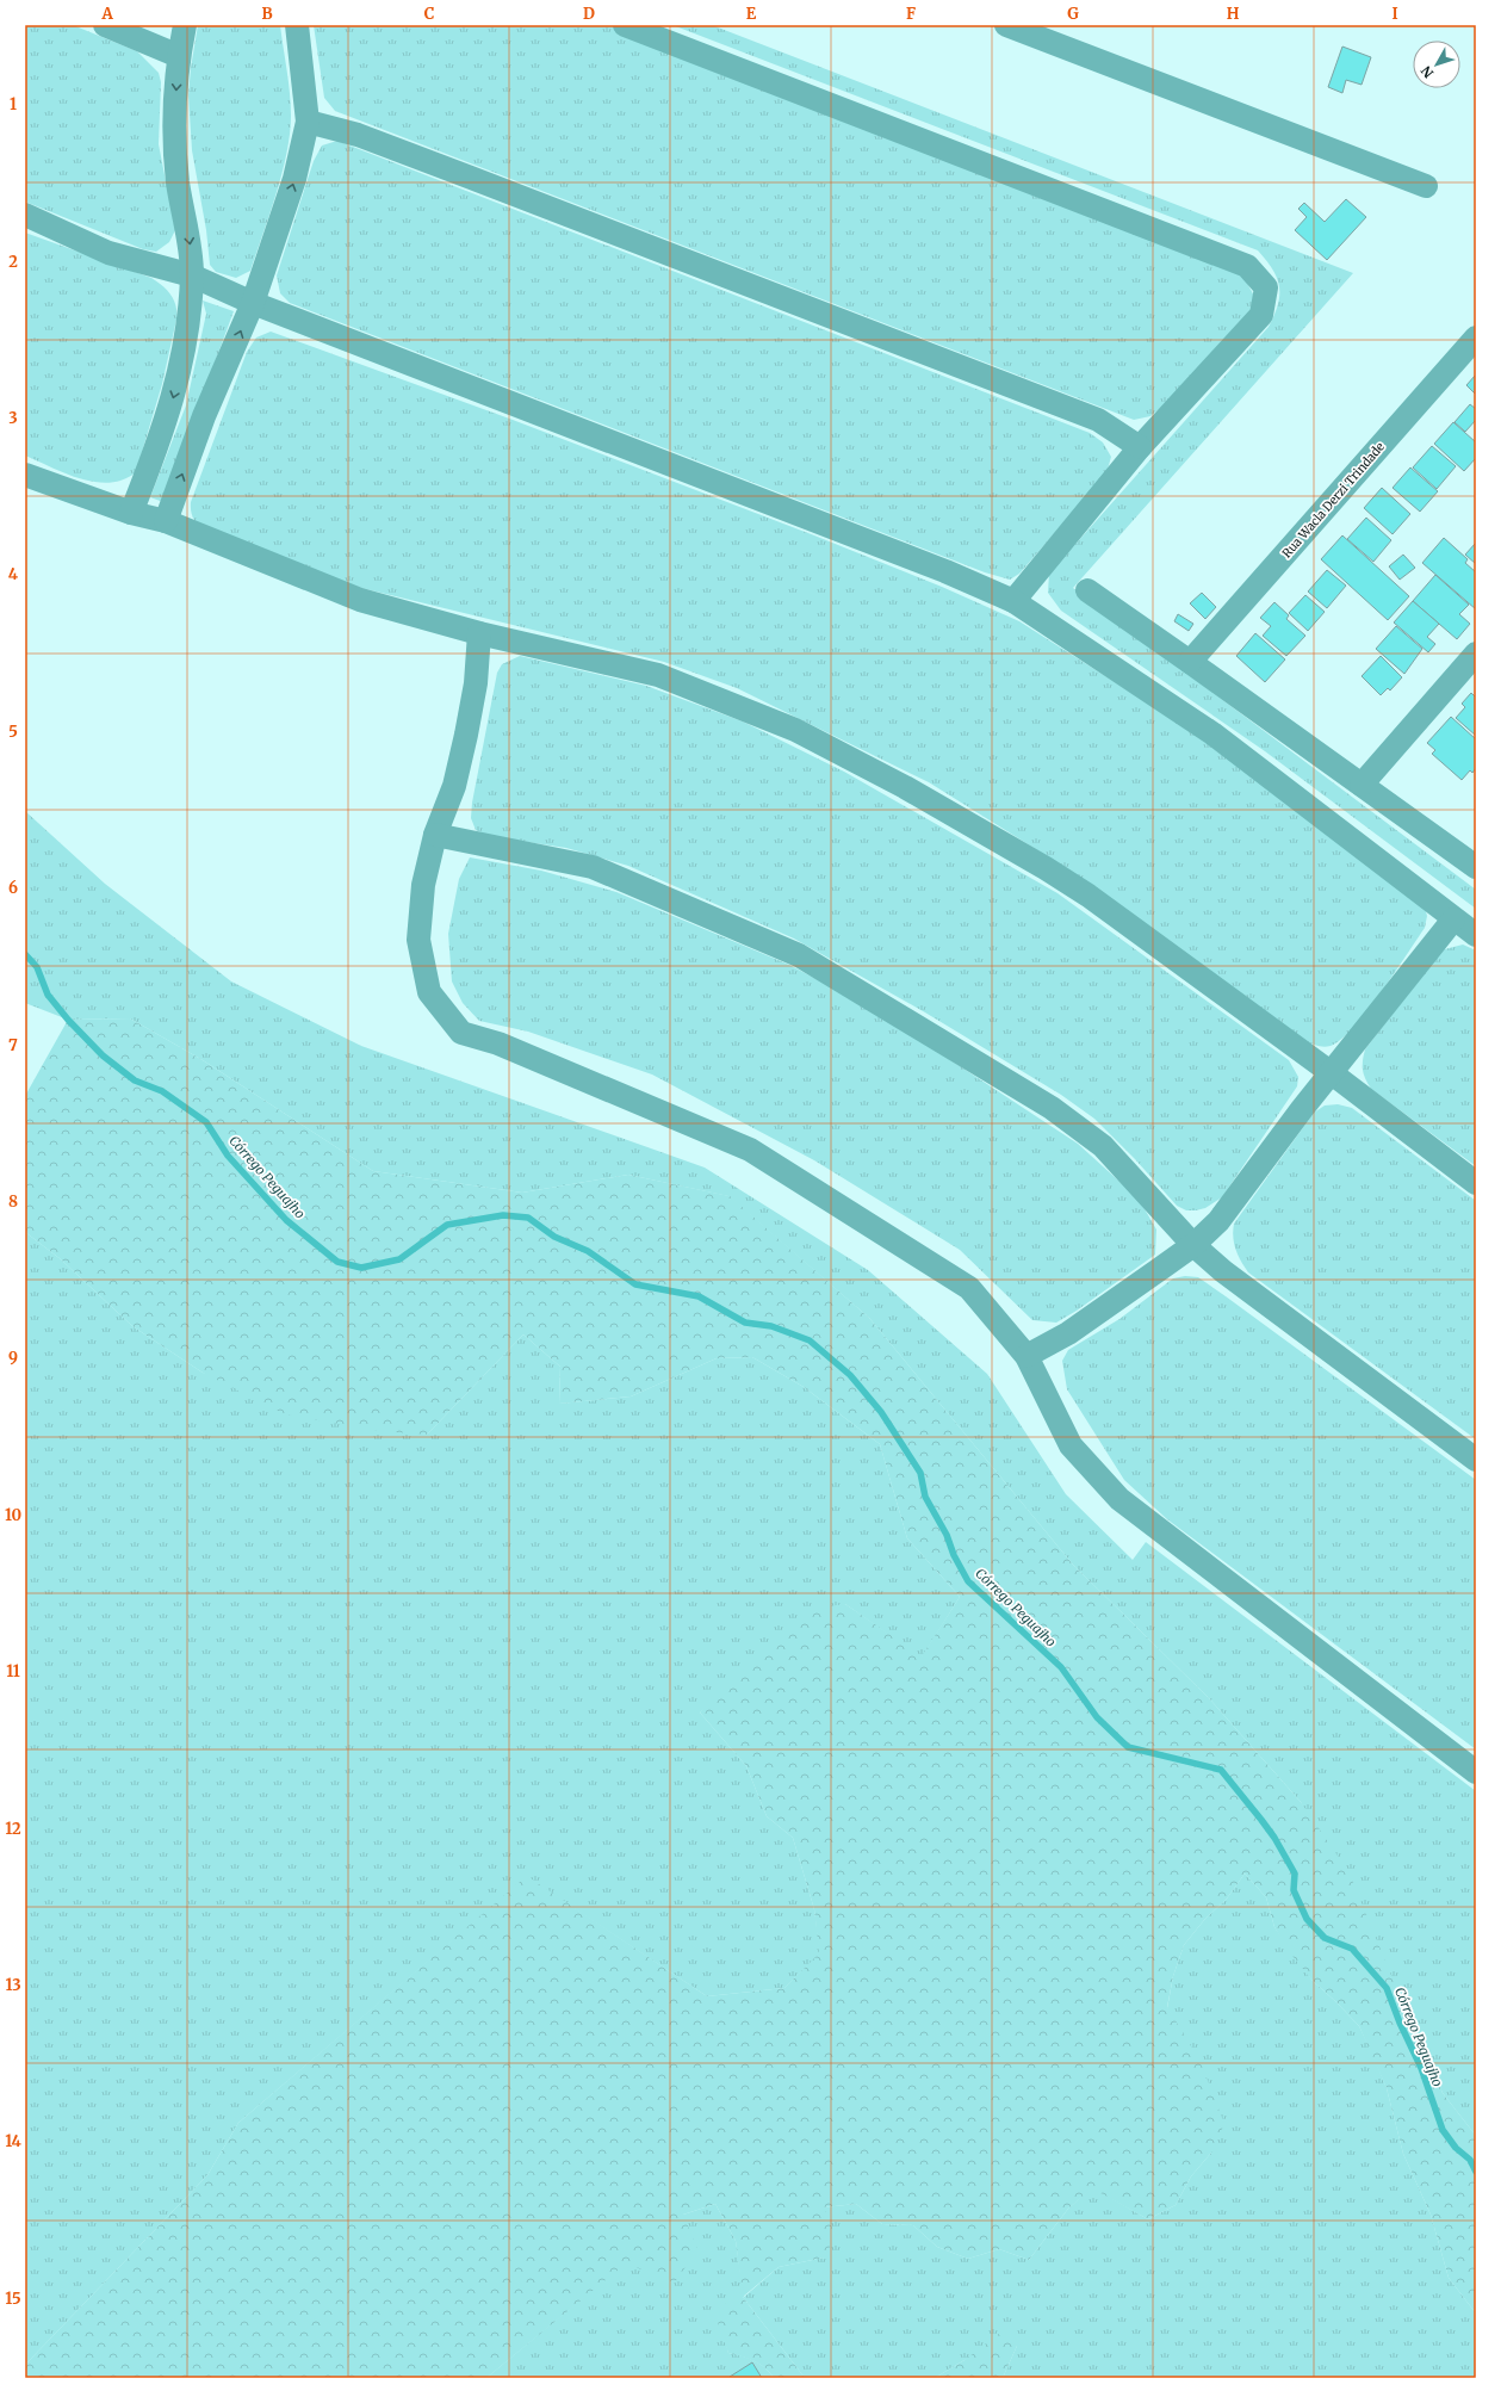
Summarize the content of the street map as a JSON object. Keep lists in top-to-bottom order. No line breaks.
{"streets":{"street":["Rua Wacla Derzi Trindade"]},"water":["Córrego Peguajho"],"north":"bottom left","grid":{"columns":["A","B","C","D","E","F","G","H","I"],"rows":["1","2","3","4","5","6","7","8","9","10","11","12","13","14","15"]}}
